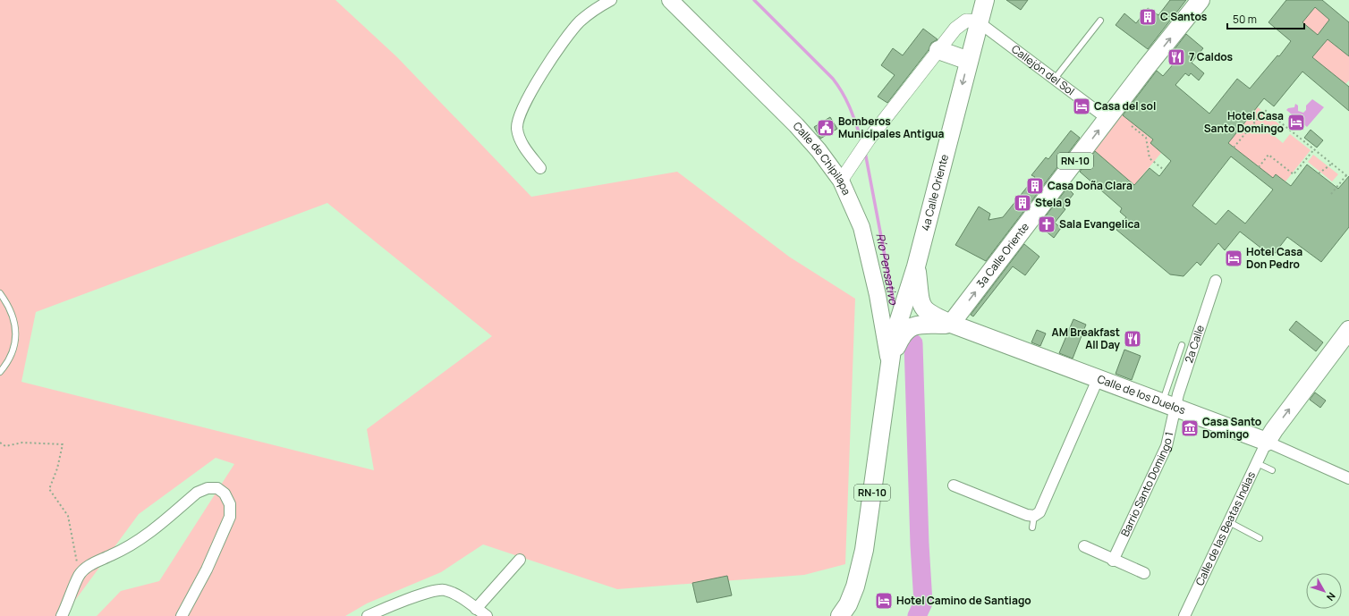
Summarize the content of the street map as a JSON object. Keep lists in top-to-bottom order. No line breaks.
{"streets":{"main road":["Calle de Chipilapa","RN-10","4a Calle Oriente","3a Calle Oriente","Calle de los Duelos"],"street":["Callejón del Sol","2a Calle","Barrio Santo Domingo 1","Calle de las Beatas Indias"]},"crossings":[["Callejón del Sol","4a Calle Oriente"],["Callejón del Sol","3a Calle Oriente"],["Calle de Chipilapa","RN-10"],["RN-10","4a Calle Oriente"],["RN-10","Calle de los Duelos"],["4a Calle Oriente","Calle de los Duelos"],["3a Calle Oriente","Calle de los Duelos"],["2a Calle","Calle de los Duelos"],["2a Calle","Barrio Santo Domingo 1"],["Calle de los Duelos","Barrio Santo Domingo 1"],["Calle de los Duelos","Calle de las Beatas Indias"]],"one_way":["4a Calle Oriente","3a Calle Oriente"],"water":["Río Pensativo"],"places":{"building":["C Santos","Casa Doña Clara","Stela 9"],"restaurant":["7 Caldos","AM Breakfast All Day"],"hotel":["Casa del sol","Hotel Casa Santo Domingo","Hotel Casa Don Pedro","Hotel Camino de Santiago"],"public building":["Bomberos Municipales Antigua"],"church":["Sala Evangelica"],"museum":["Casa Santo Domingo"]},"scale_bar":"50 m","north":"bottom right"}
